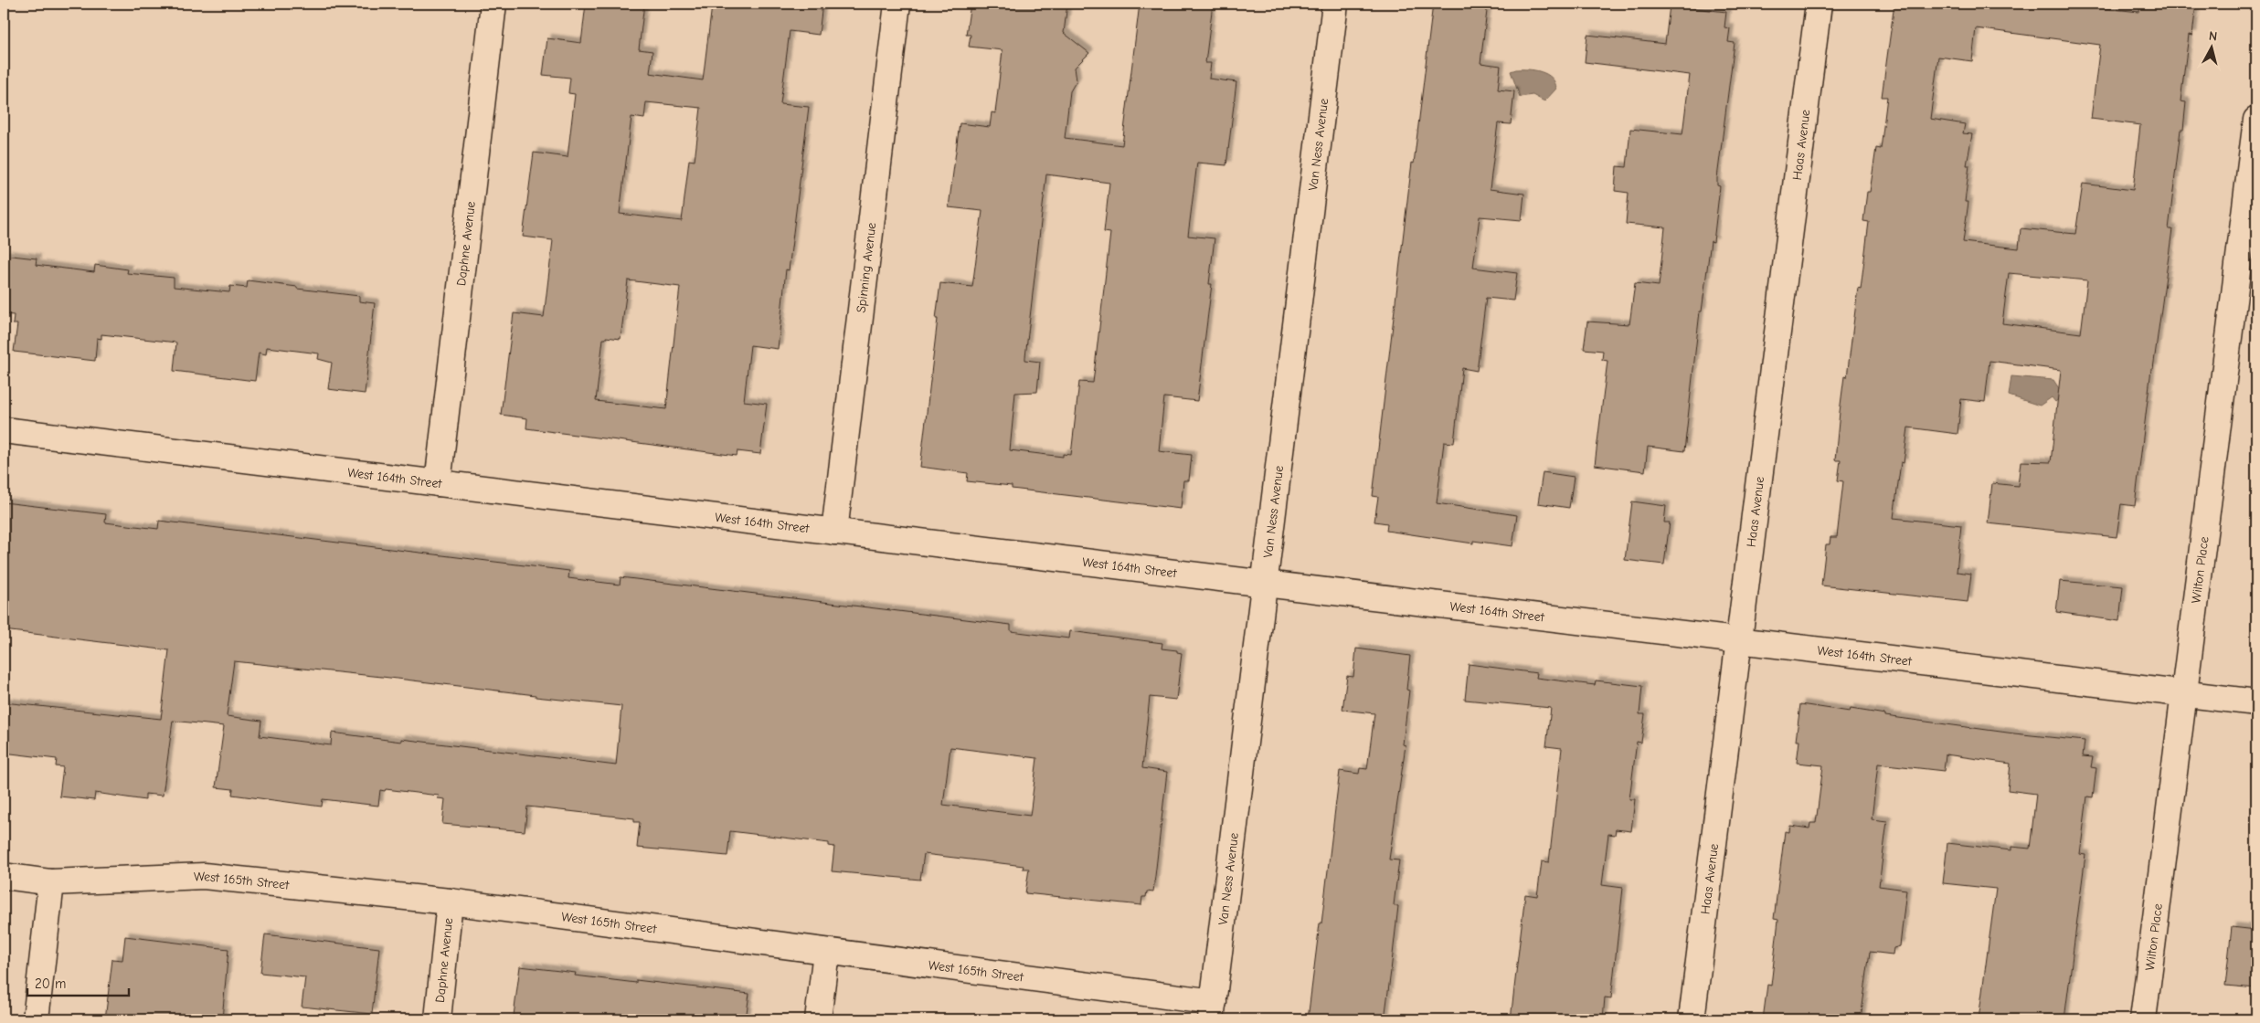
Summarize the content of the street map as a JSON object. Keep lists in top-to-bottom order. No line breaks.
{"streets":{"street":["Van Ness Avenue","Haas Avenue","Daphne Avenue","Spinning Avenue","West 164th Street","Wilton Place","West 165th Street"]},"crossings":[["Van Ness Avenue","West 164th Street"],["Van Ness Avenue","West 165th Street"],["Haas Avenue","West 164th Street"],["Daphne Avenue","West 164th Street"],["Daphne Avenue","West 165th Street"],["Spinning Avenue","West 164th Street"],["West 164th Street","Wilton Place"]],"scale_bar":"20 m","north":"top"}
